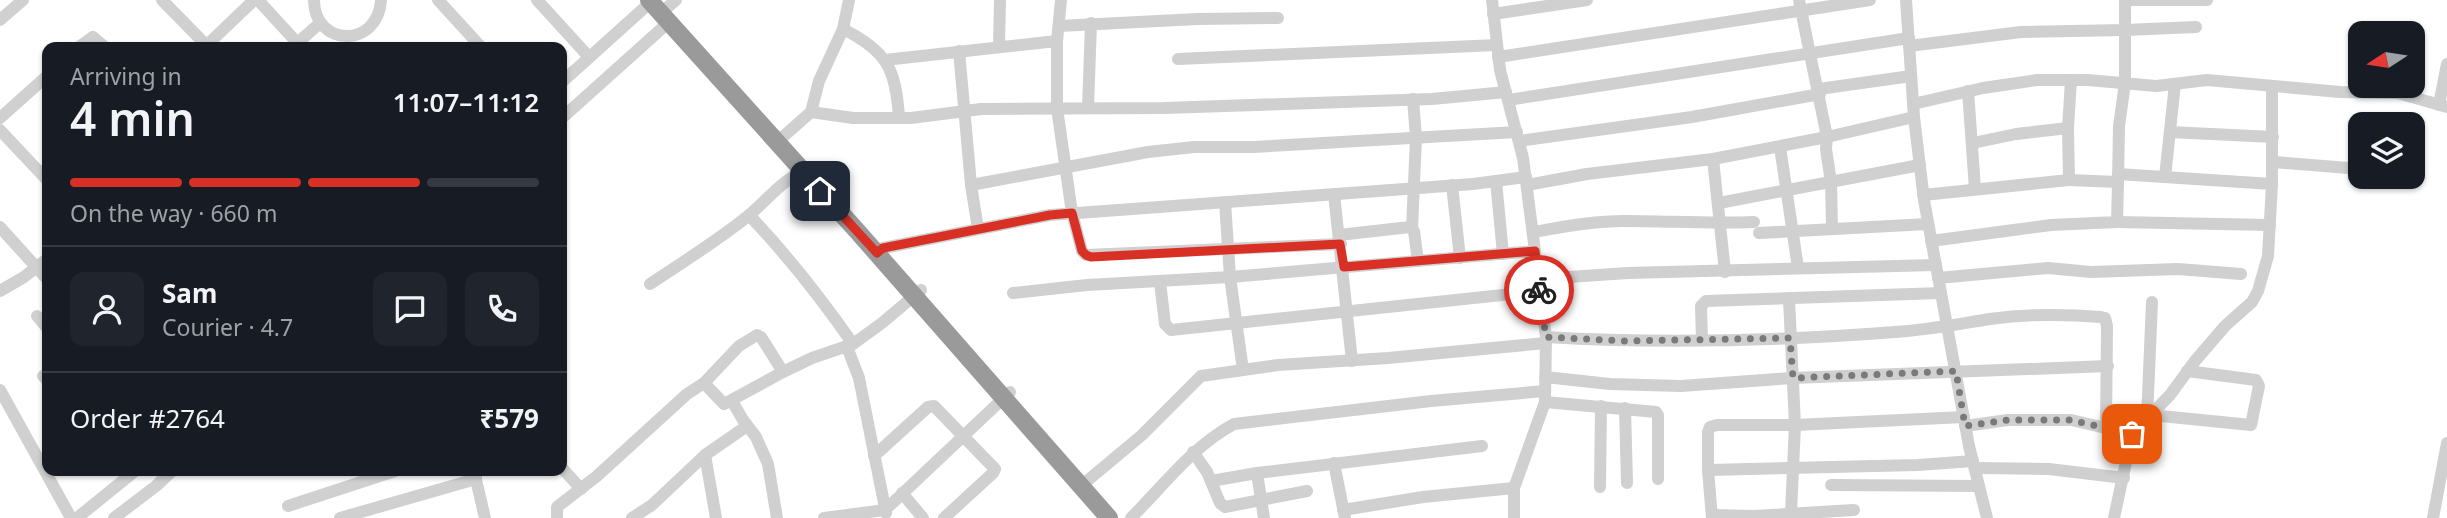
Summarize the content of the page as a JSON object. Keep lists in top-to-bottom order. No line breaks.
{"north":"left","page":{"heading":["4 min","Arriving in","11:07–11:12"],"panel":["Sam","Courier · 4.7","Order #2764","₹579"],"bar":"On the way · 660 m"}}
